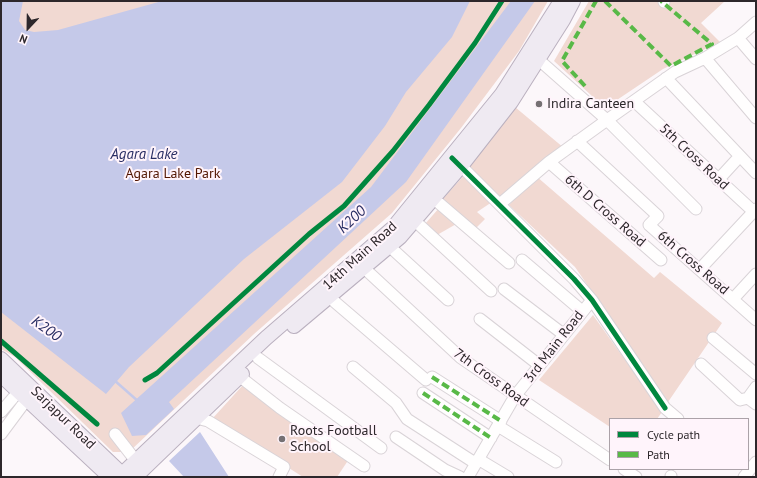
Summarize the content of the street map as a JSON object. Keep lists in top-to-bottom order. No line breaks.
{"streets":{"main road":["14th Main Road","Sarjapur Road"],"street":["5th Cross Road","6th D Cross Road","6th Cross Road","3rd Main Road","7th Cross Road"]},"crossings":[["14th Main Road","7th Cross Road"],["14th Main Road","Sarjapur Road"],["3rd Main Road","7th Cross Road"]],"water":["Agara Lake","K200"],"parks":["Agara Lake Park"],"places":["Indira Canteen","Roots Football School"],"legend":["Cycle path","Path"],"north":"bottom"}
